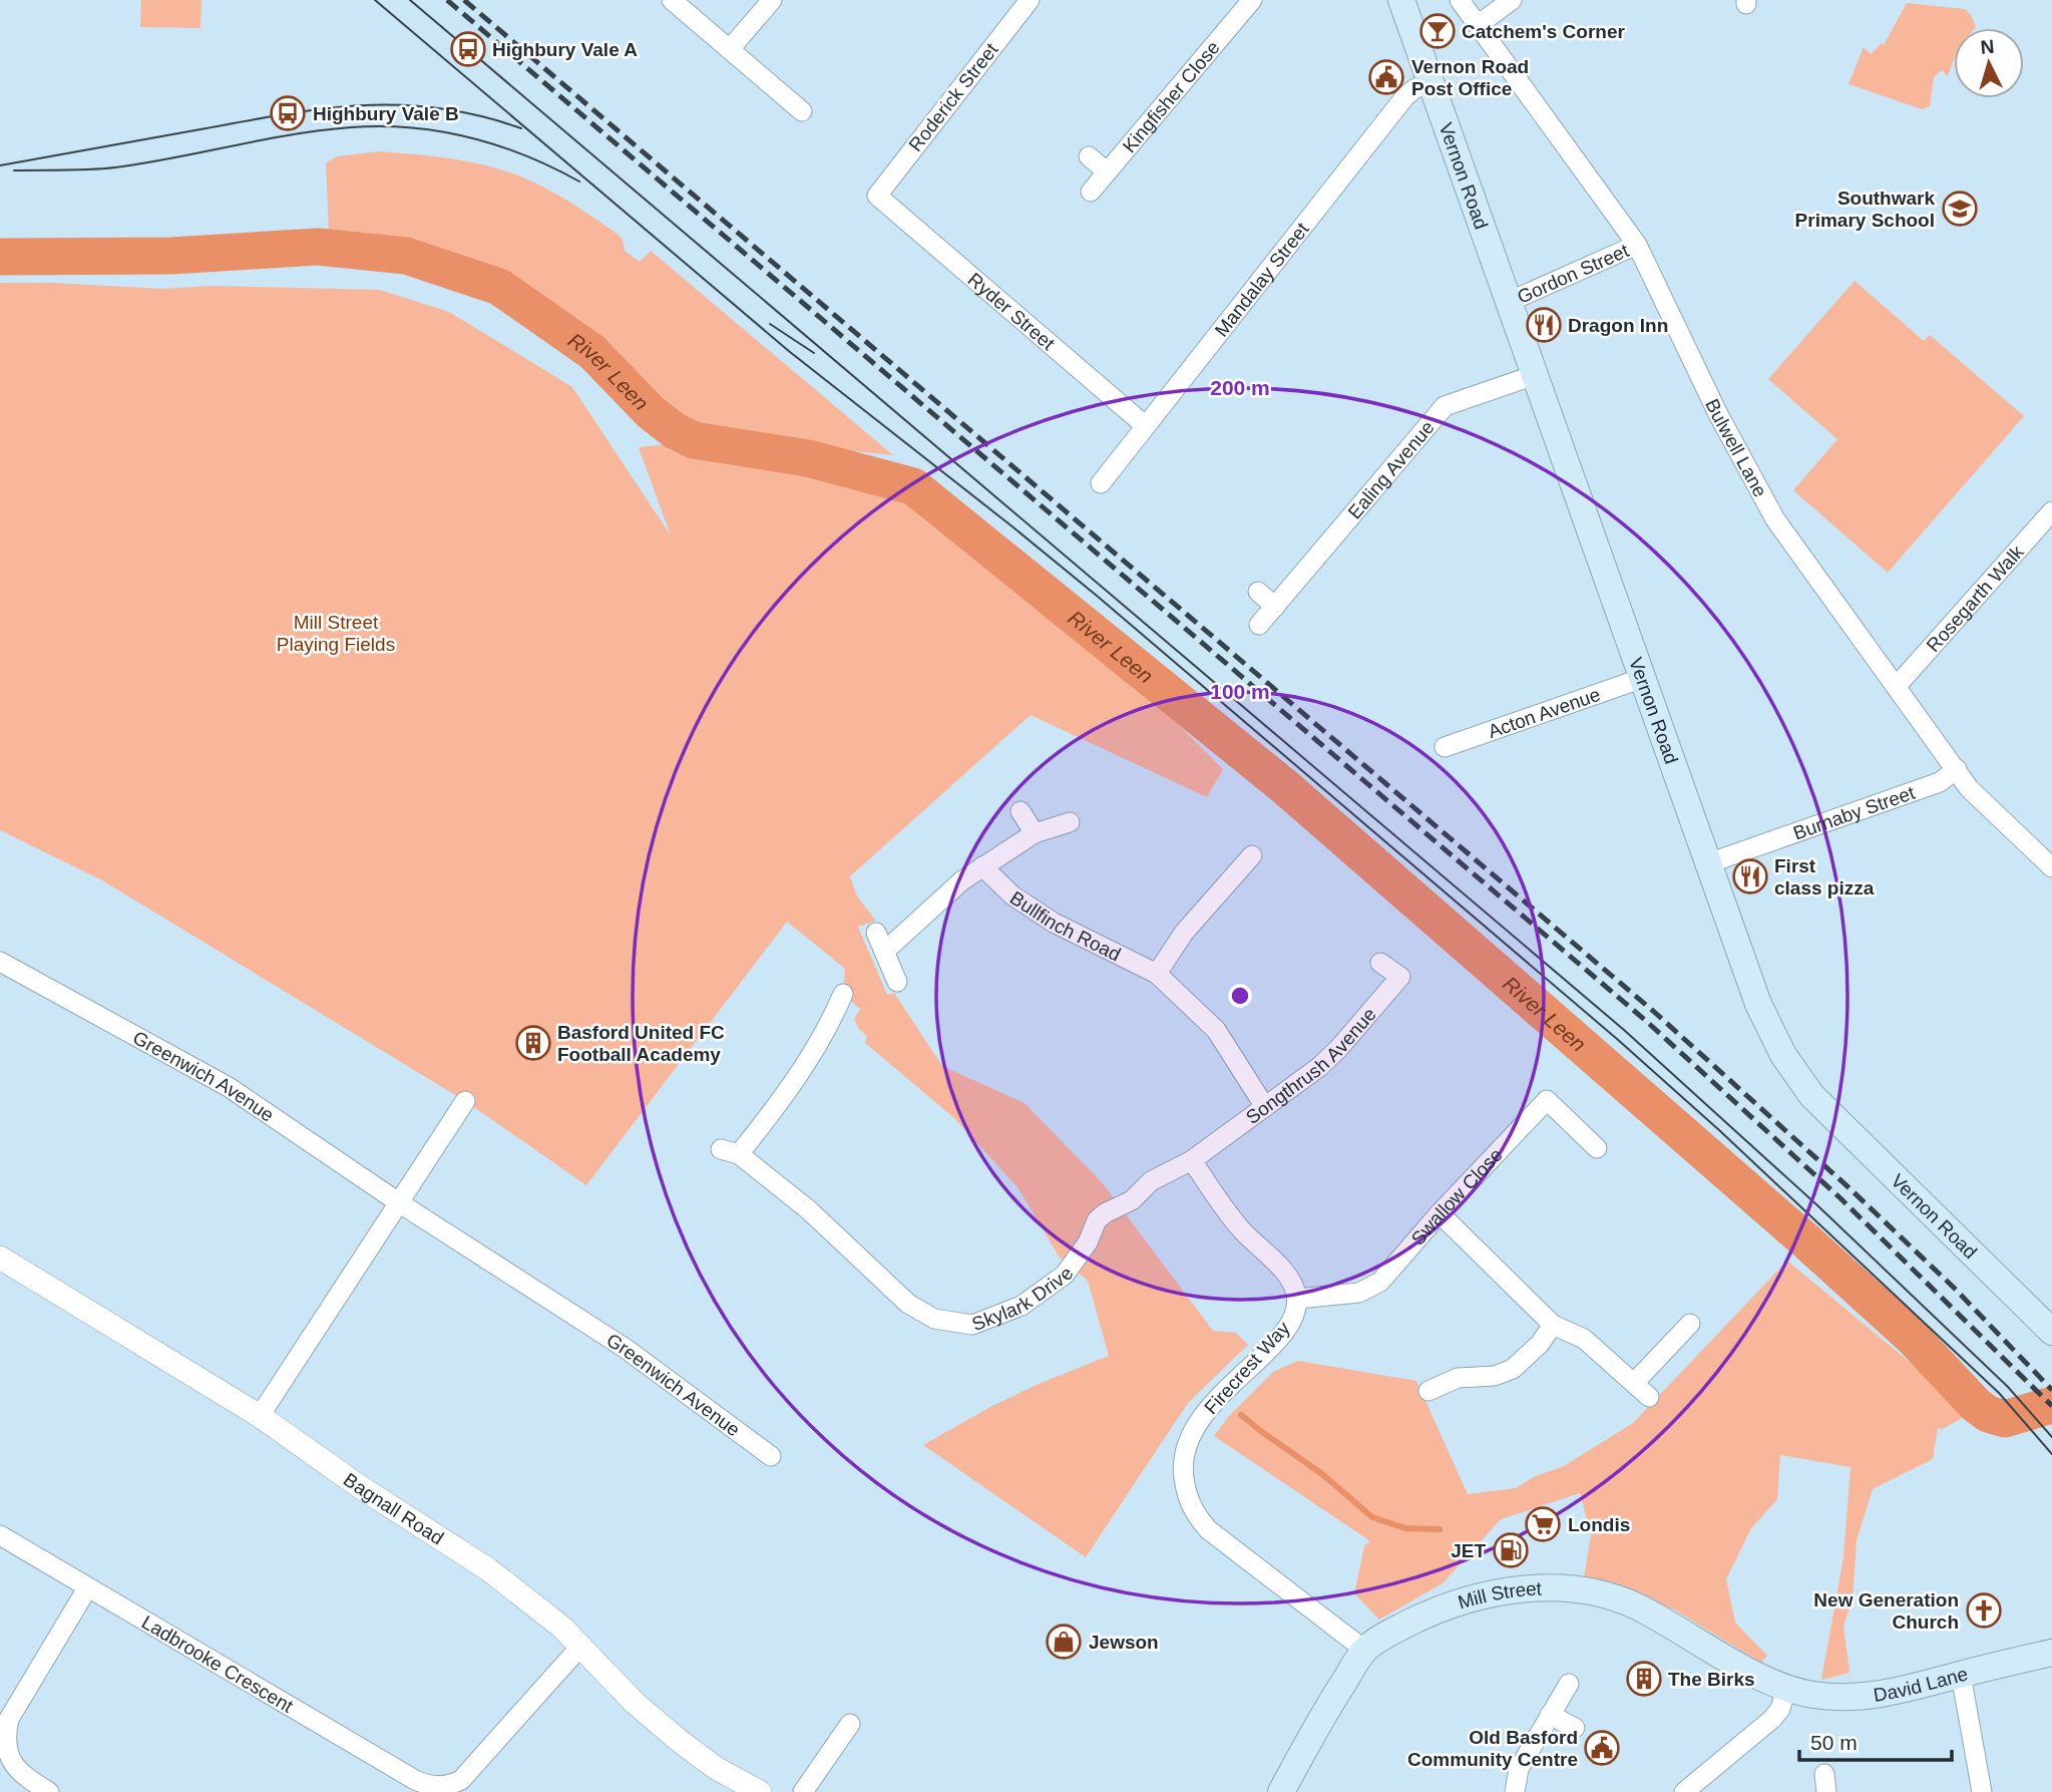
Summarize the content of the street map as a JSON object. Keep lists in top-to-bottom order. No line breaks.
{"streets":{"main road":["Vernon Road","Mill Street","David Lane"],"street":["Kingfisher Close","Roderick Street","Gordon Street","Mandalay Street","Ryder Street","Bulwell Lane","Ealing Avenue","Rosegarth Walk","Acton Avenue","Burnaby Street","Bullfinch Road","Songthrush Avenue","Greenwich Avenue","Swallow Close","Skylark Drive","Firecrest Way","Bagnall Road","Ladbrooke Crescent"]},"crossings":[["Roderick Street","Ryder Street"],["Vernon Road","Gordon Street"],["Vernon Road","Mandalay Street"],["Vernon Road","Ealing Avenue"],["Vernon Road","Acton Avenue"],["Vernon Road","Burnaby Street"],["Gordon Street","Bulwell Lane"],["Mandalay Street","Ryder Street"],["Bulwell Lane","Rosegarth Walk"],["Bulwell Lane","Burnaby Street"],["Bullfinch Road","Songthrush Avenue"],["Songthrush Avenue","Skylark Drive"],["Songthrush Avenue","Firecrest Way"],["Swallow Close","Firecrest Way"],["Skylark Drive","Firecrest Way"],["Firecrest Way","Mill Street"],["Bagnall Road","Ladbrooke Crescent"],["Mill Street","David Lane"]],"water":["River Leen"],"parks":["Mill Street Playing Fields"],"places":{"bar":["Catchem's Corner"],"bus stop":["Highbury Vale A","Highbury Vale B"],"public building":["Vernon Road Post Office","Old Basford Community Centre"],"school or university":["Southwark Primary School"],"restaurant":["Dragon Inn","First class pizza"],"building":["Basford United FC Football Academy","The Birks"],"supermarket":["Londis"],"fuel station":["JET"],"church":["New Generation Church"],"shop":["Jewson"]},"scale_bar":"50 m","north":"top","rings":["200 m","100 m"]}
